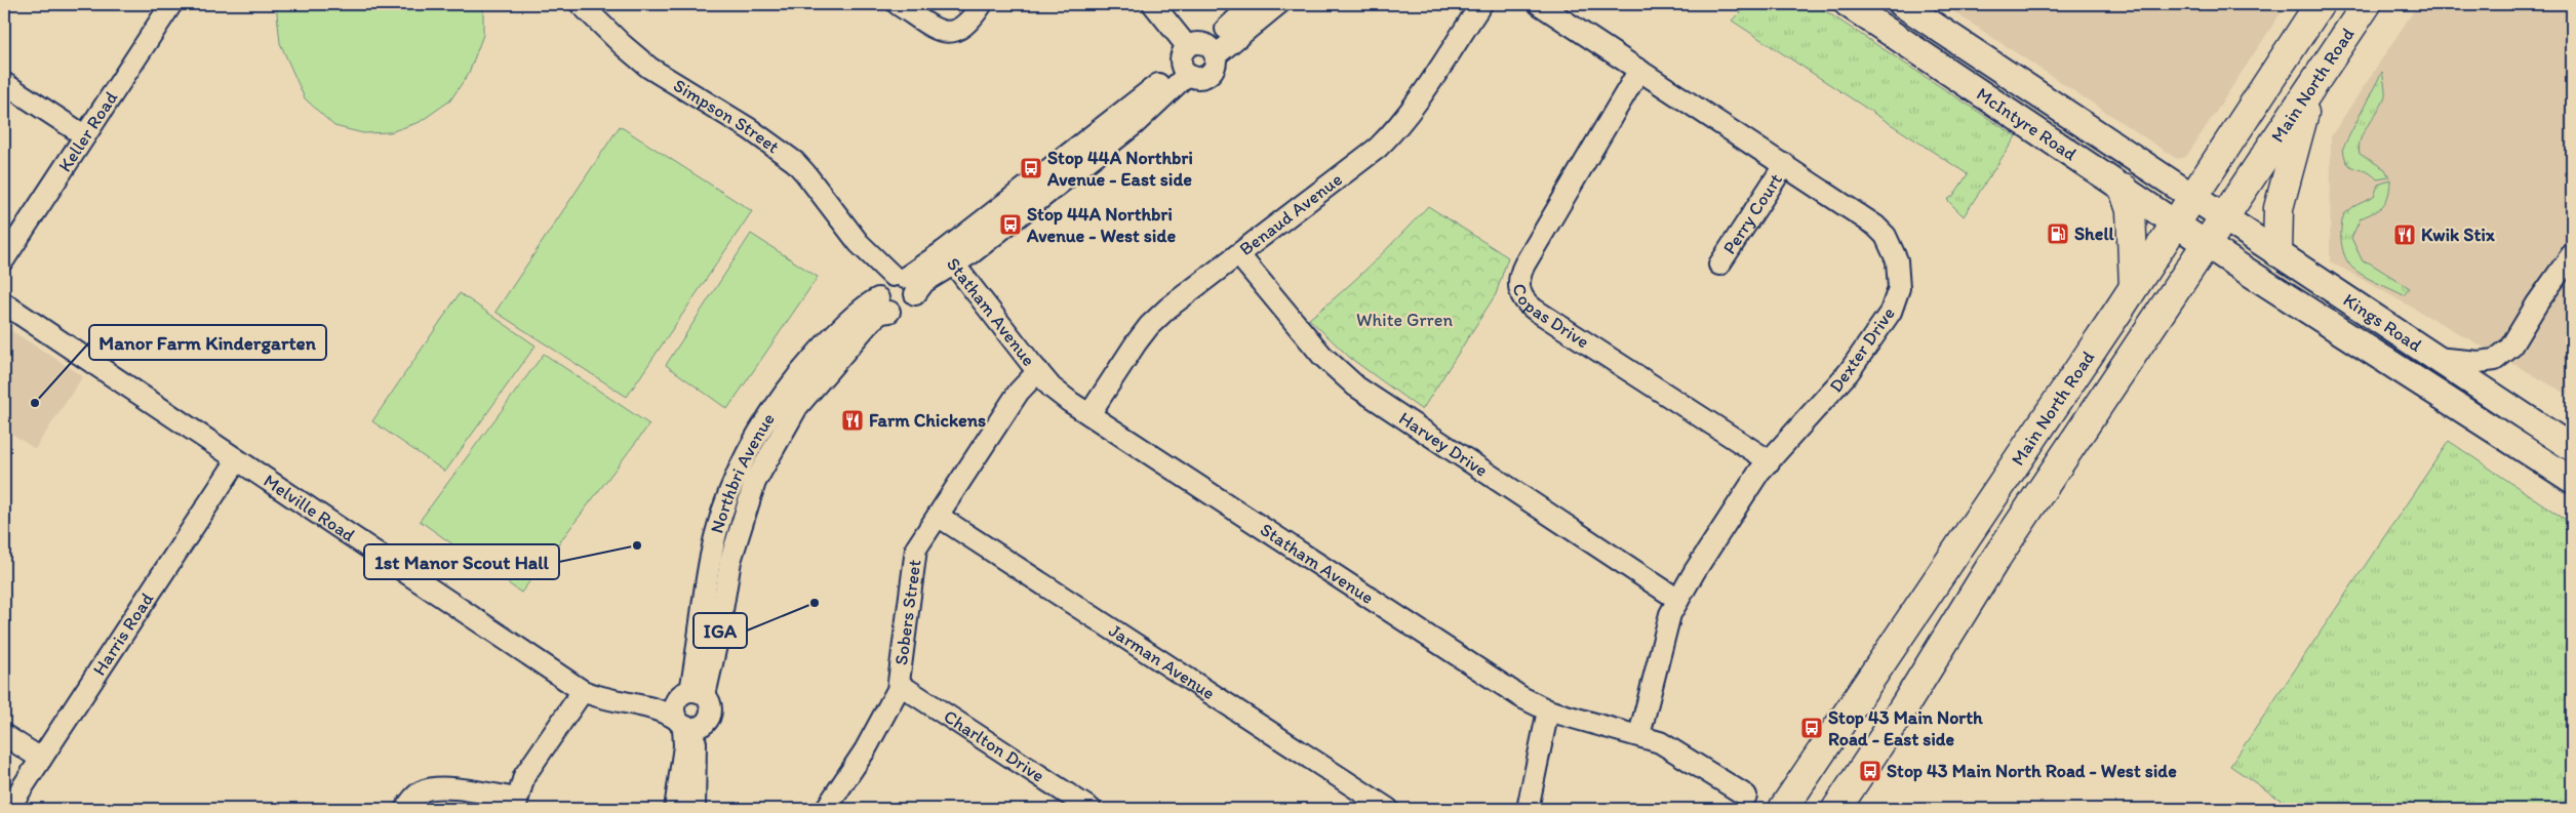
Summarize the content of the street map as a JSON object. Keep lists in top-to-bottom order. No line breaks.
{"streets":{"highway":["Main North Road"],"main road":["McIntyre Road","Kings Road"],"street":["Simpson Street","Keller Road","Benaud Avenue","Perry Court","Statham Avenue","Copas Drive","Dexter Drive","Harvey Drive","Northbri Avenue","Melville Road","Sobers Street","Harris Road","Jarman Avenue","Charlton Drive"]},"crossings":[["Main North Road","McIntyre Road"],["Main North Road","Kings Road"],["Simpson Street","Northbri Avenue"],["McIntyre Road","Kings Road"],["Benaud Avenue","Statham Avenue"],["Benaud Avenue","Harvey Drive"],["Perry Court","Dexter Drive"],["Statham Avenue","Dexter Drive"],["Statham Avenue","Northbri Avenue"],["Statham Avenue","Sobers Street"],["Copas Drive","Dexter Drive"],["Dexter Drive","Harvey Drive"],["Northbri Avenue","Melville Road"],["Melville Road","Harris Road"],["Sobers Street","Jarman Avenue"],["Sobers Street","Charlton Drive"]],"parks":["White Grren"],"places":{"bus stop":["Stop 44A Northbri Avenue - East side","Stop 44A Northbri Avenue - West side","Stop 43 Main North Road - East side","Stop 43 Main North Road - West side"],"fuel station":["Shell"],"restaurant":["Kwik Stix","Farm Chickens"],"other":["Manor Farm Kindergarten","1st Manor Scout Hall","IGA"]}}
